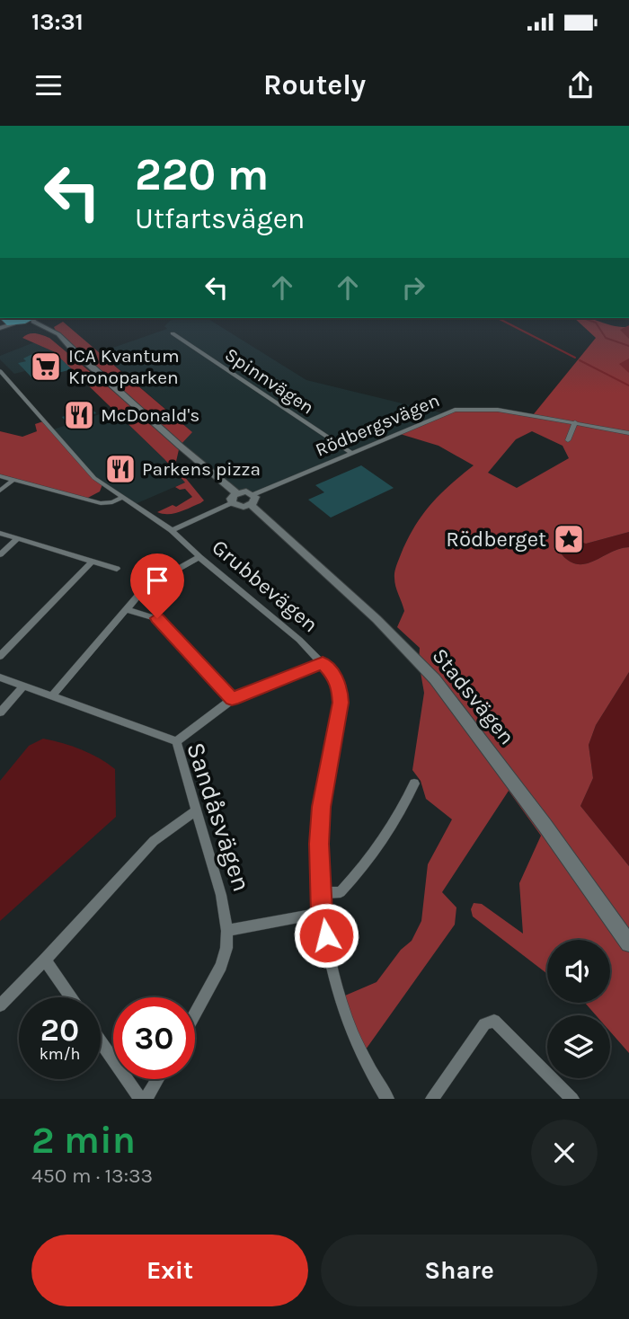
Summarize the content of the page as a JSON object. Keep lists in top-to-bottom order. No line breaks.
{"streets":{"main road":["Stadsvägen"],"street":["Spinnvägen","Rödbergsvägen","Grubbevägen","Sandåsvägen"]},"crossings":[["Spinnvägen","Rödbergsvägen"],["Rödbergsvägen","Stadsvägen"]],"places":{"supermarket":["ICA Kvantum Kronoparken"],"restaurant":["McDonald's","Parkens pizza"],"place":["Rödberget"]},"page":{"status":"13:31","header":"Routely","turn":["220 m","Utfartsvägen"],"speed":"20 km/h","limit":"30","heading":["2 min","450 m · 13:33"],"buttons":["Exit","Share"]}}
